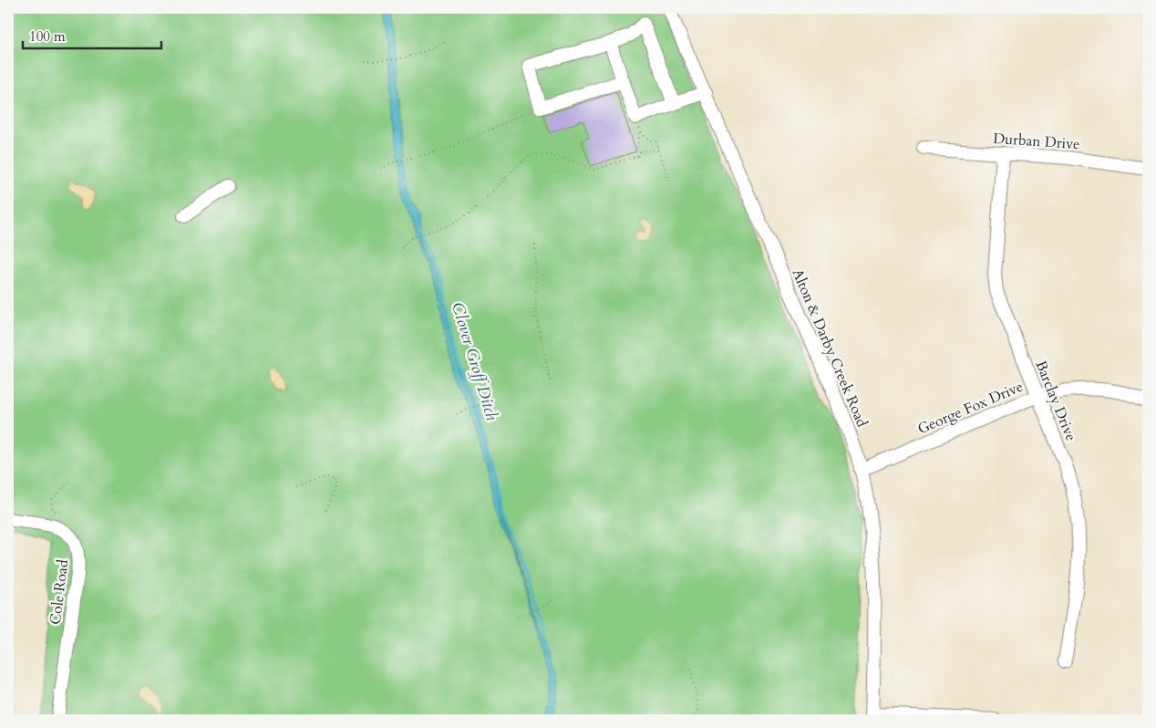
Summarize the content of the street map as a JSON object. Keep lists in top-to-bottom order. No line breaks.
{"streets":{"street":["Durban Drive","Alton & Darby Creek Road","Barclay Drive","George Fox Drive","Cole Road"]},"crossings":[["Durban Drive","Barclay Drive"],["Alton & Darby Creek Road","George Fox Drive"],["Barclay Drive","George Fox Drive"]],"water":["Clover Groff Ditch"],"scale_bar":"100 m"}
